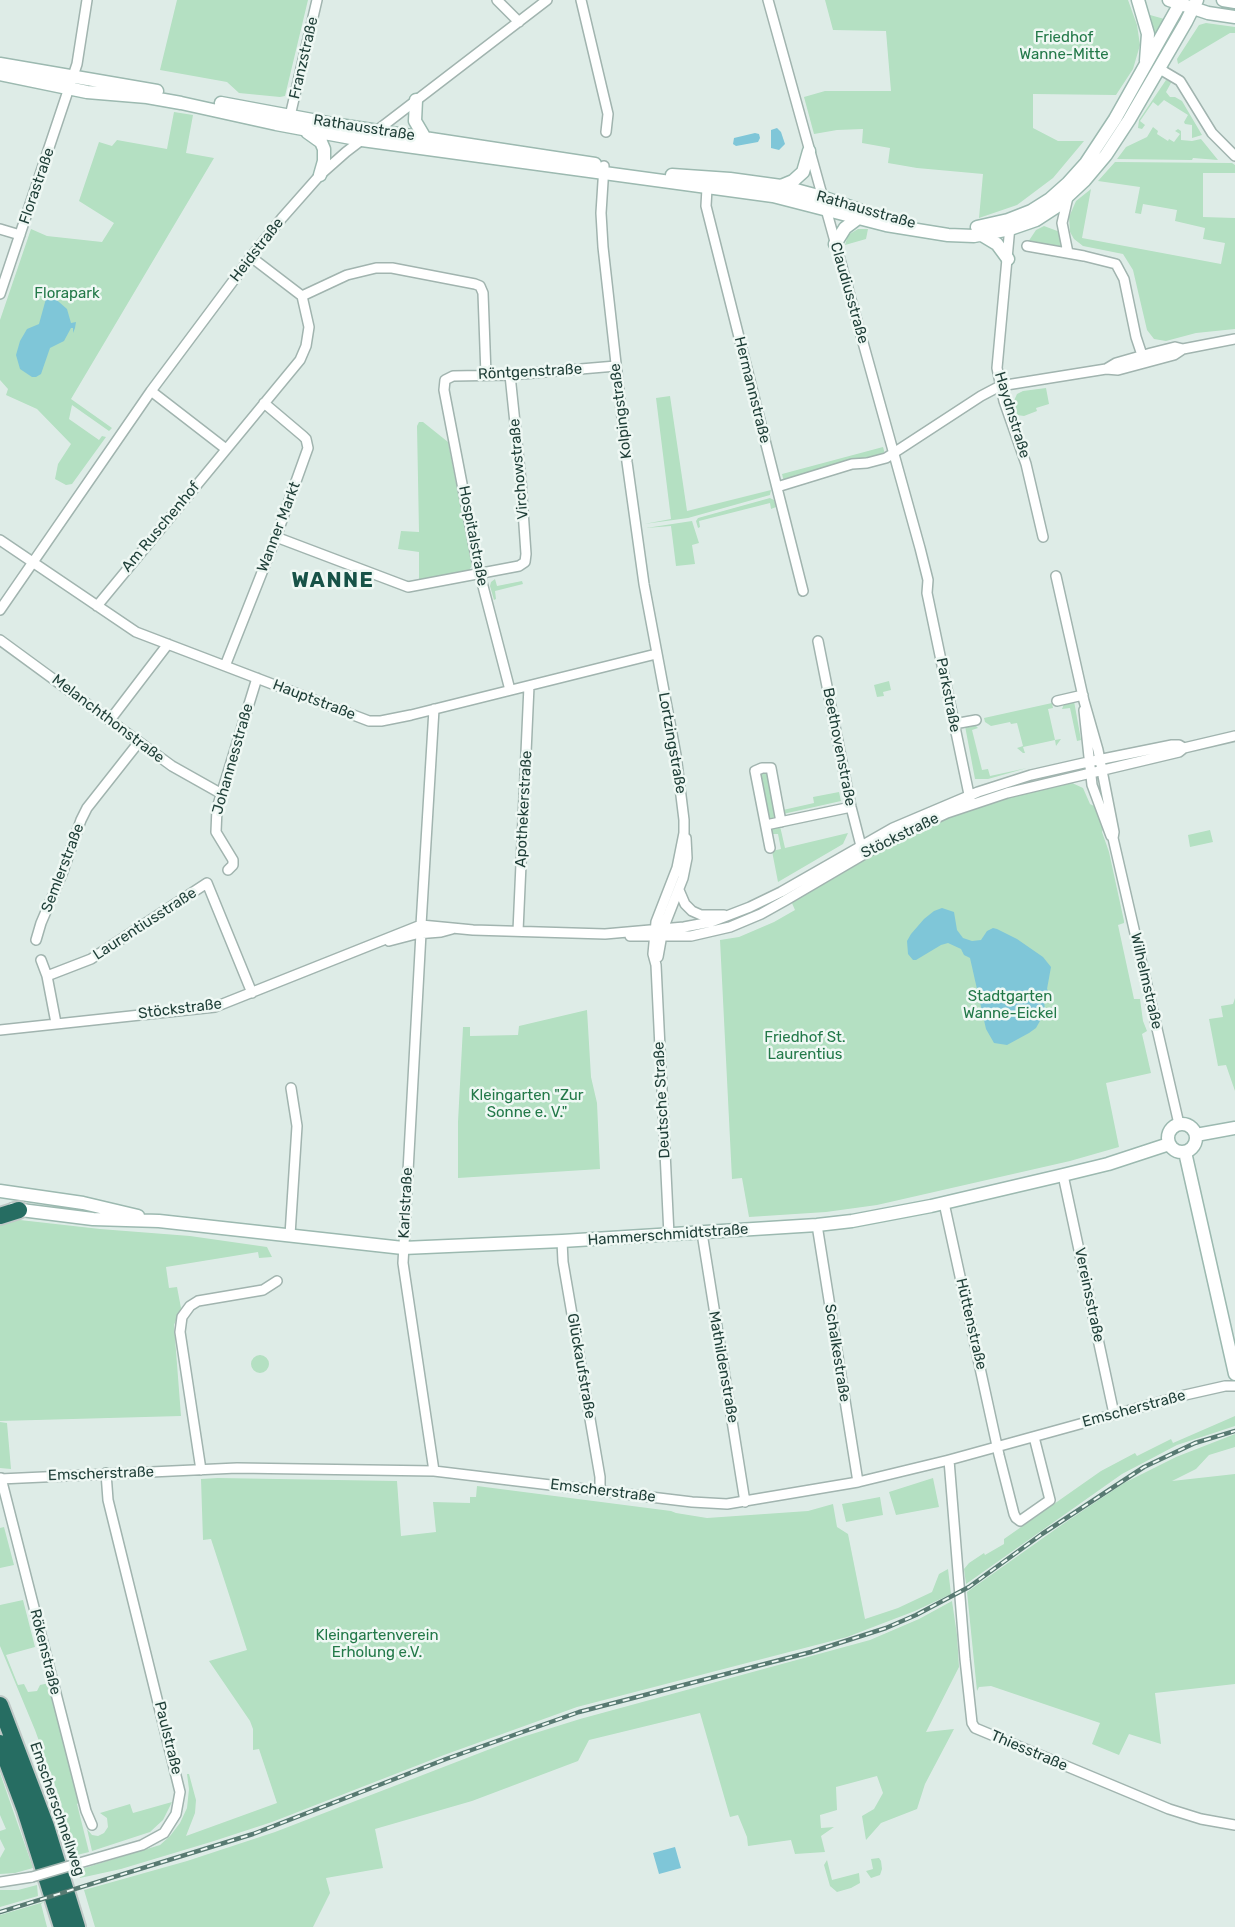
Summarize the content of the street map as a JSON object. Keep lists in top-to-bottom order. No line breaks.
{"streets":{"highway":["Emscherschnellweg"],"street":["Franzstraße","Rathausstraße","Florastraße","Heidstraße","Claudiusstraße","Röntgenstraße","Hermannstraße","Kolpingstraße","Haydnstraße","Virchowstraße","Am Ruschenhof","Wanner Markt","Hospitalstraße","Parkstraße","Hauptstraße","Melanchthonstraße","Lortzingstraße","Beethovenstraße","Johannesstraße","Apothekerstraße","Stöckstraße","Semlerstraße","Laurentiusstraße","Wilhelmstraße","Deutsche Straße","Karlstraße","Hammerschmidtstraße","Vereinsstraße","Hüttenstraße","Schalkestraße","Glückaufstraße","Mathildenstraße","Emscherstraße","Rökenstraße","Paulstraße","Thiesstraße"]},"crossings":[["Franzstraße","Rathausstraße"],["Rathausstraße","Florastraße"],["Rathausstraße","Heidstraße"],["Rathausstraße","Claudiusstraße"],["Rathausstraße","Hermannstraße"],["Rathausstraße","Kolpingstraße"],["Rathausstraße","Haydnstraße"],["Heidstraße","Hauptstraße"],["Claudiusstraße","Parkstraße"],["Röntgenstraße","Kolpingstraße"],["Röntgenstraße","Virchowstraße"],["Röntgenstraße","Hospitalstraße"],["Kolpingstraße","Hauptstraße"],["Kolpingstraße","Lortzingstraße"],["Virchowstraße","Hospitalstraße"],["Am Ruschenhof","Wanner Markt"],["Am Ruschenhof","Hauptstraße"],["Wanner Markt","Hauptstraße"],["Hospitalstraße","Hauptstraße"],["Parkstraße","Stöckstraße"],["Hauptstraße","Lortzingstraße"],["Hauptstraße","Johannesstraße"],["Hauptstraße","Apothekerstraße"],["Hauptstraße","Karlstraße"],["Melanchthonstraße","Johannesstraße"],["Melanchthonstraße","Semlerstraße"],["Lortzingstraße","Stöckstraße"],["Lortzingstraße","Deutsche Straße"],["Beethovenstraße","Stöckstraße"],["Apothekerstraße","Stöckstraße"],["Stöckstraße","Laurentiusstraße"],["Stöckstraße","Wilhelmstraße"],["Stöckstraße","Karlstraße"],["Wilhelmstraße","Hammerschmidtstraße"],["Deutsche Straße","Hammerschmidtstraße"],["Karlstraße","Hammerschmidtstraße"],["Karlstraße","Emscherstraße"],["Hammerschmidtstraße","Vereinsstraße"],["Hammerschmidtstraße","Hüttenstraße"],["Hammerschmidtstraße","Schalkestraße"],["Hammerschmidtstraße","Glückaufstraße"],["Hammerschmidtstraße","Mathildenstraße"],["Vereinsstraße","Emscherstraße"],["Hüttenstraße","Emscherstraße"],["Schalkestraße","Emscherstraße"],["Glückaufstraße","Emscherstraße"],["Mathildenstraße","Emscherstraße"],["Emscherstraße","Rökenstraße"],["Emscherstraße","Paulstraße"],["Emscherstraße","Thiesstraße"]],"districts":["WANNE"],"parks":["Friedhof Wanne-Mitte","Florapark","Stadtgarten Wanne-Eickel","Friedhof St. Laurentius","Kleingarten \"Zur Sonne e. V.\"","Kleingartenverein Erholung e.V."]}
